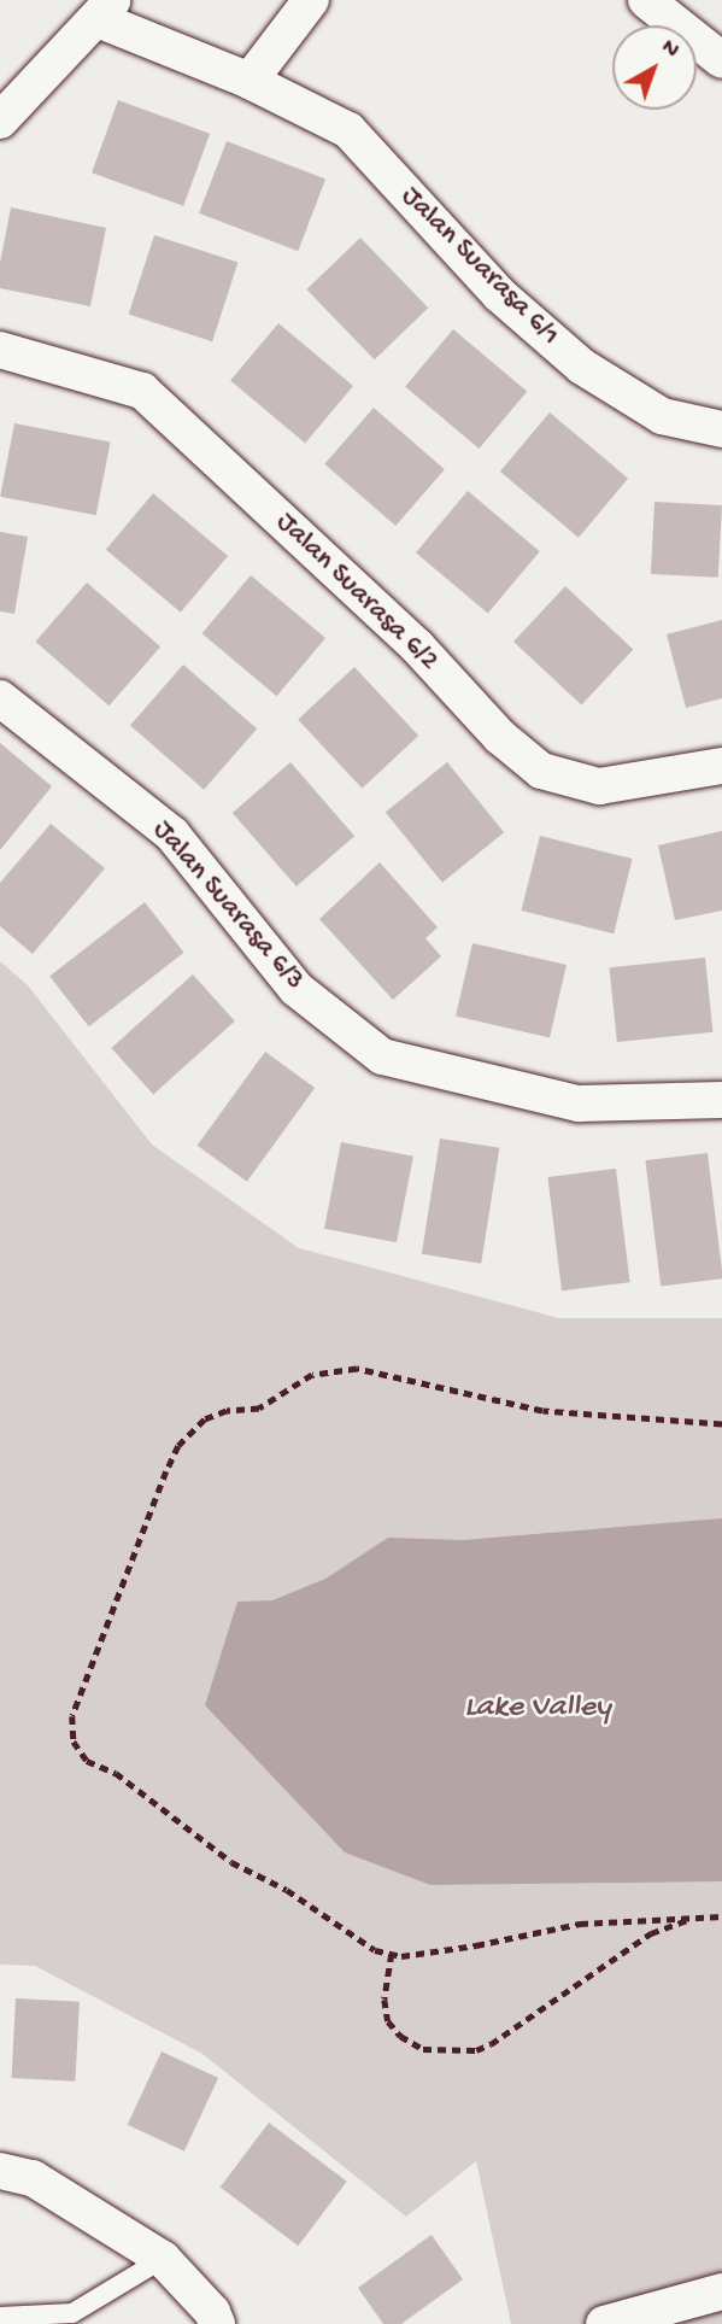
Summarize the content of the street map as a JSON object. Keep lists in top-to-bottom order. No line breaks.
{"streets":{"street":["Jalan Suarasa 6/1","Jalan Suarasa 6/2","Jalan Suarasa 6/3"]},"water":["Lake Valley"],"north":"top right"}
